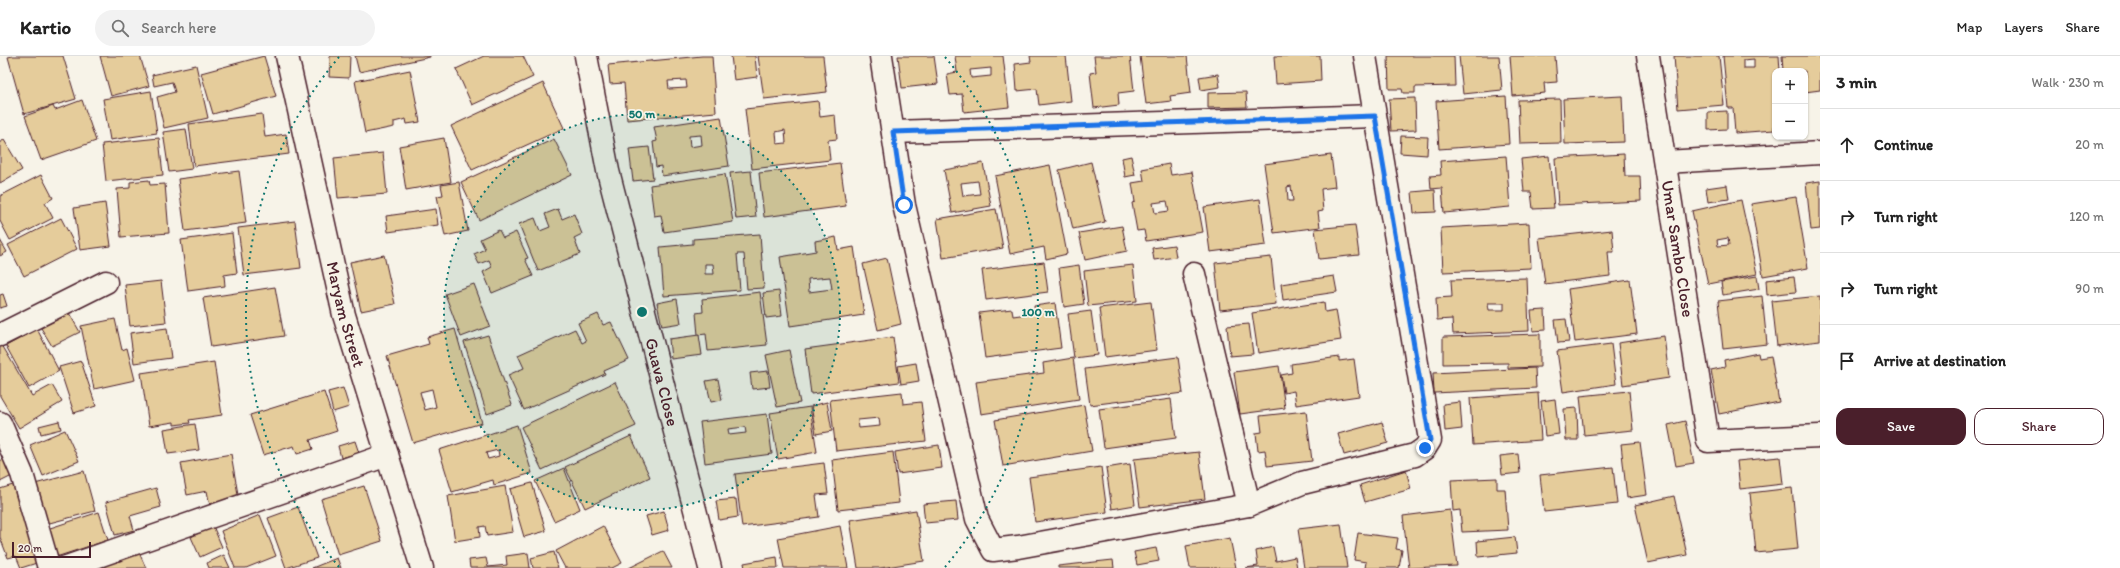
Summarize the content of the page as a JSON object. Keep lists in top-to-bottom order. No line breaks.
{"streets":{"street":["Umar Sambo Close","Maryam Street","Guava Close"]},"scale_bar":"20 m","page":{"header":"Kartio","search":"Search here","nav":["Map","Layers","Share"],"heading":["3 min","Walk · 230 m"],"map_buttons":["+","−"],"list":[["Continue","20 m"],["Turn right","120 m"],["Turn right","90 m"],"Arrive at destination"],"buttons":["Save","Share"],"scale":"20 m"},"rings":["50 m","100 m"]}
